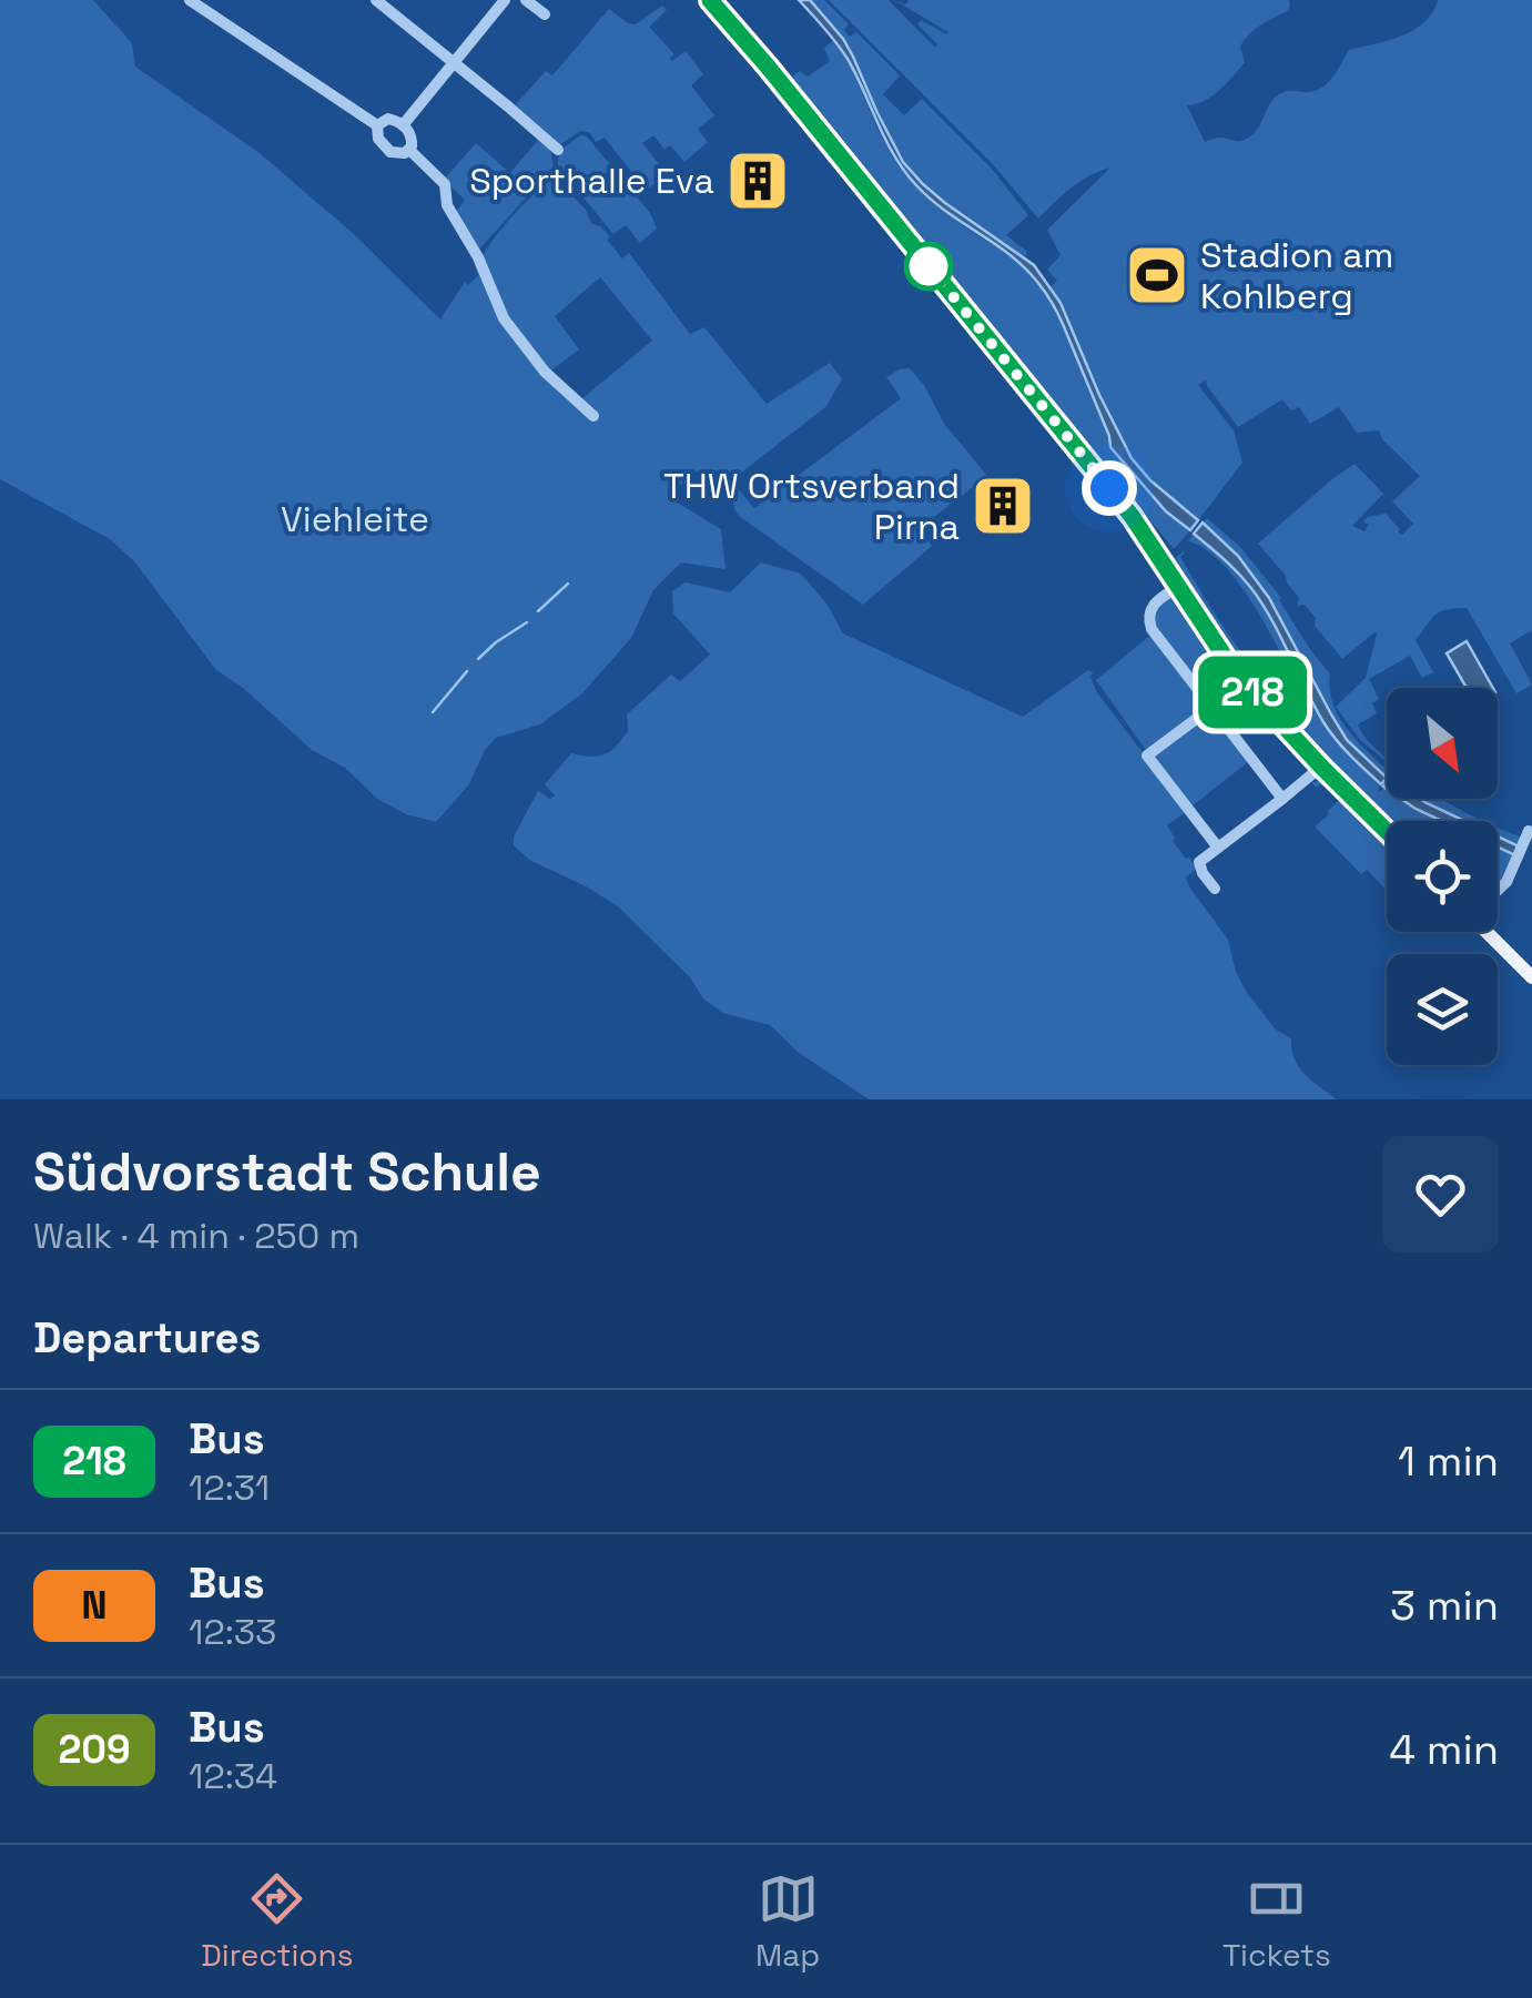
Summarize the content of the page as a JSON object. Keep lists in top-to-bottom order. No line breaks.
{"parks":["Viehleite"],"places":{"building":["Sporthalle Eva","THW Ortsverband Pirna"],"sports":["Stadion am Kohlberg"]},"lines":["bus line 218"],"north":"bottom right","page":{"on_map":"218","heading":[["Südvorstadt Schule","Walk · 4 min · 250 m"],"Departures"],"list":[{"mark":"218","name":"Bus","note":"12:31","value":"1 min"},{"mark":"N","name":"Bus","note":"12:33","value":"3 min"},{"mark":"209","name":"Bus","note":"12:34","value":"4 min"}],"tabs":["Directions","Map","Tickets"]}}
